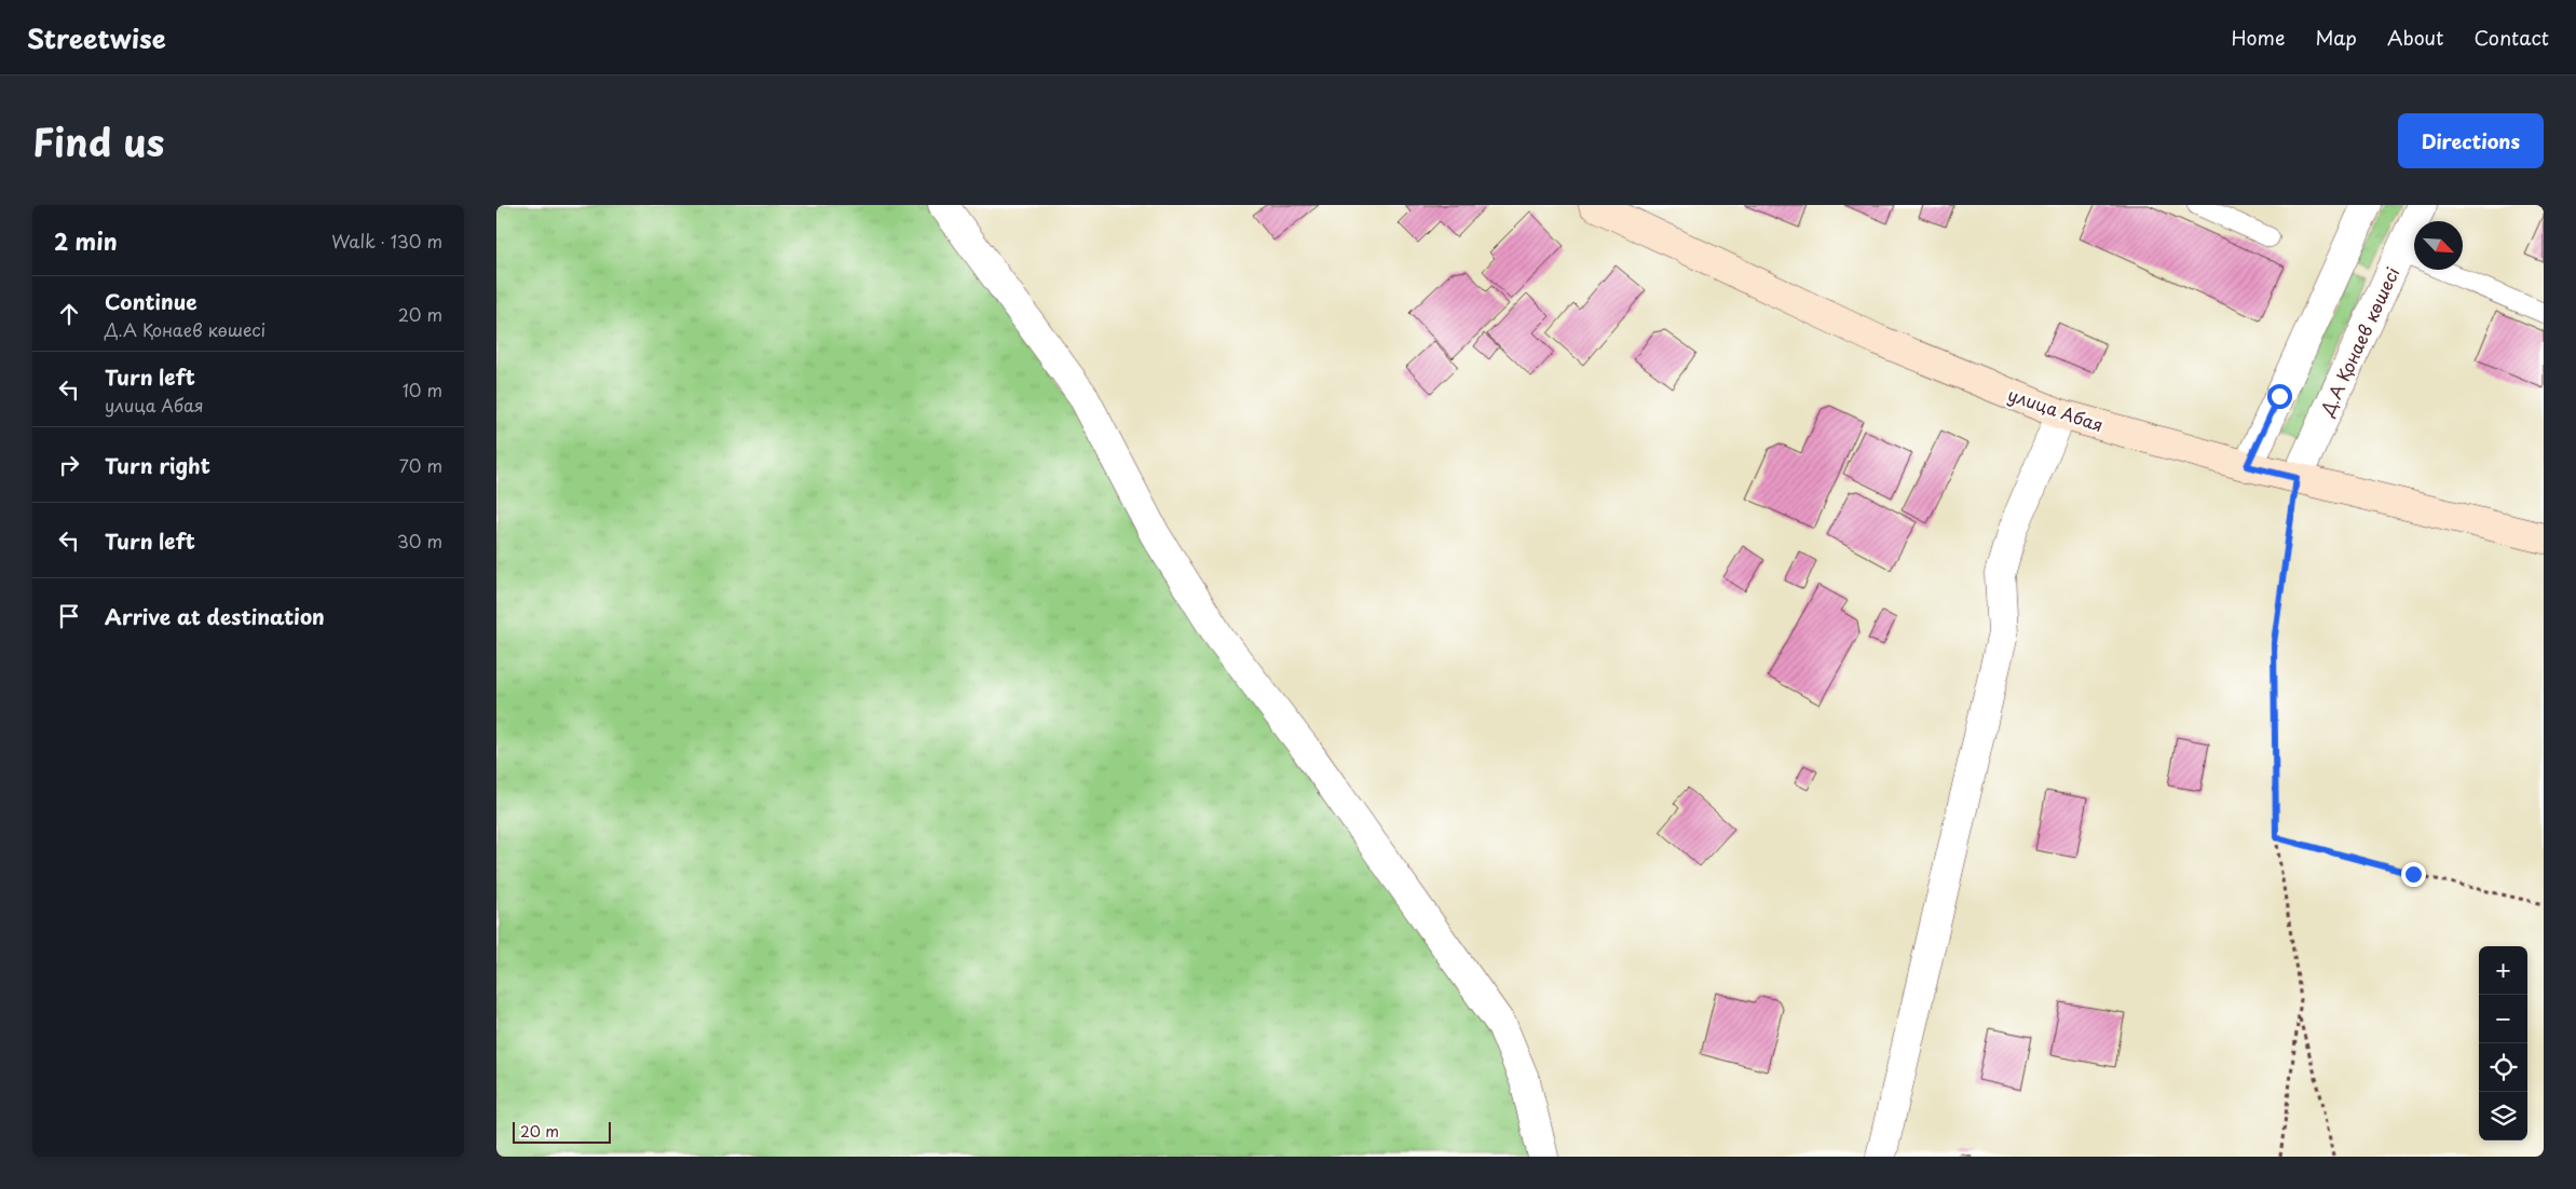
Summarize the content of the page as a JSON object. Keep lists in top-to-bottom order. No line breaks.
{"streets":{"main road":["улица Абая"],"street":["Д.А Қонаев көшесі"]},"crossings":[["Д.А Қонаев көшесі","улица Абая"]],"scale_bar":"20 m","north":"bottom right","page":{"header":"Streetwise","nav":["Home","Map","About","Contact"],"title":"Find us","buttons":"Directions","heading":["2 min","Walk · 130 m"],"list":[["Continue","Д.А Қонаев көшесі","20 m"],["Turn left","улица Абая","10 m"],["Turn right","70 m"],["Turn left","30 m"],"Arrive at destination"],"map_buttons":["+","−"],"scale":"20 m"}}
